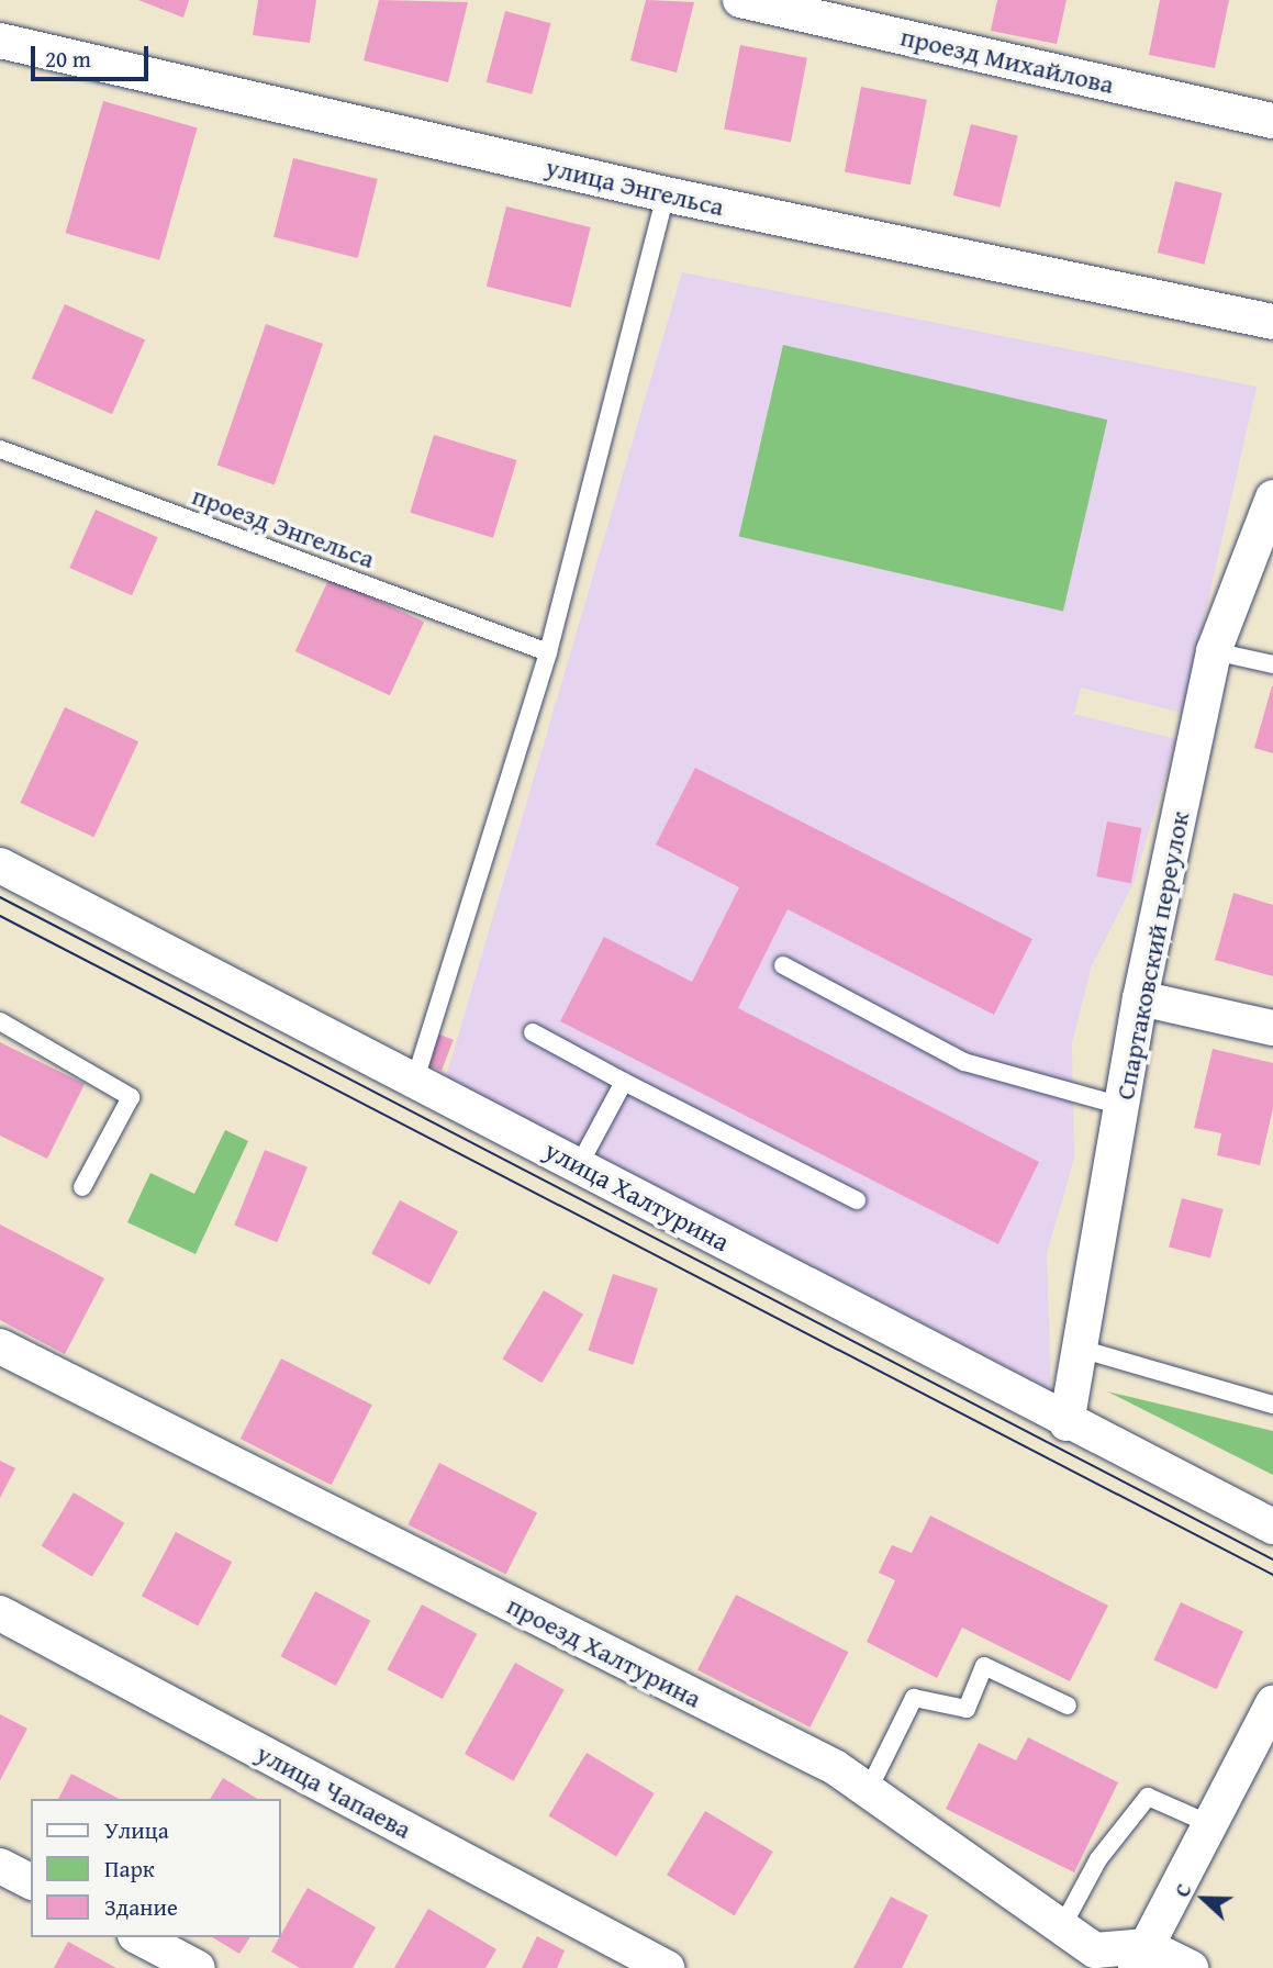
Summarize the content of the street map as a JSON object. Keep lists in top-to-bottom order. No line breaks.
{"streets":{"street":["проезд Михайлова","улица Энгельса","Спартаковский переулок","улица Халтурина","проезд Халтурина","улица Чапаева"],"lane":["проезд Энгельса"]},"crossings":[["Спартаковский переулок","улица Халтурина"]],"legend":["Улица","Парк","Здание"],"scale_bar":"20 m","north":"left"}
